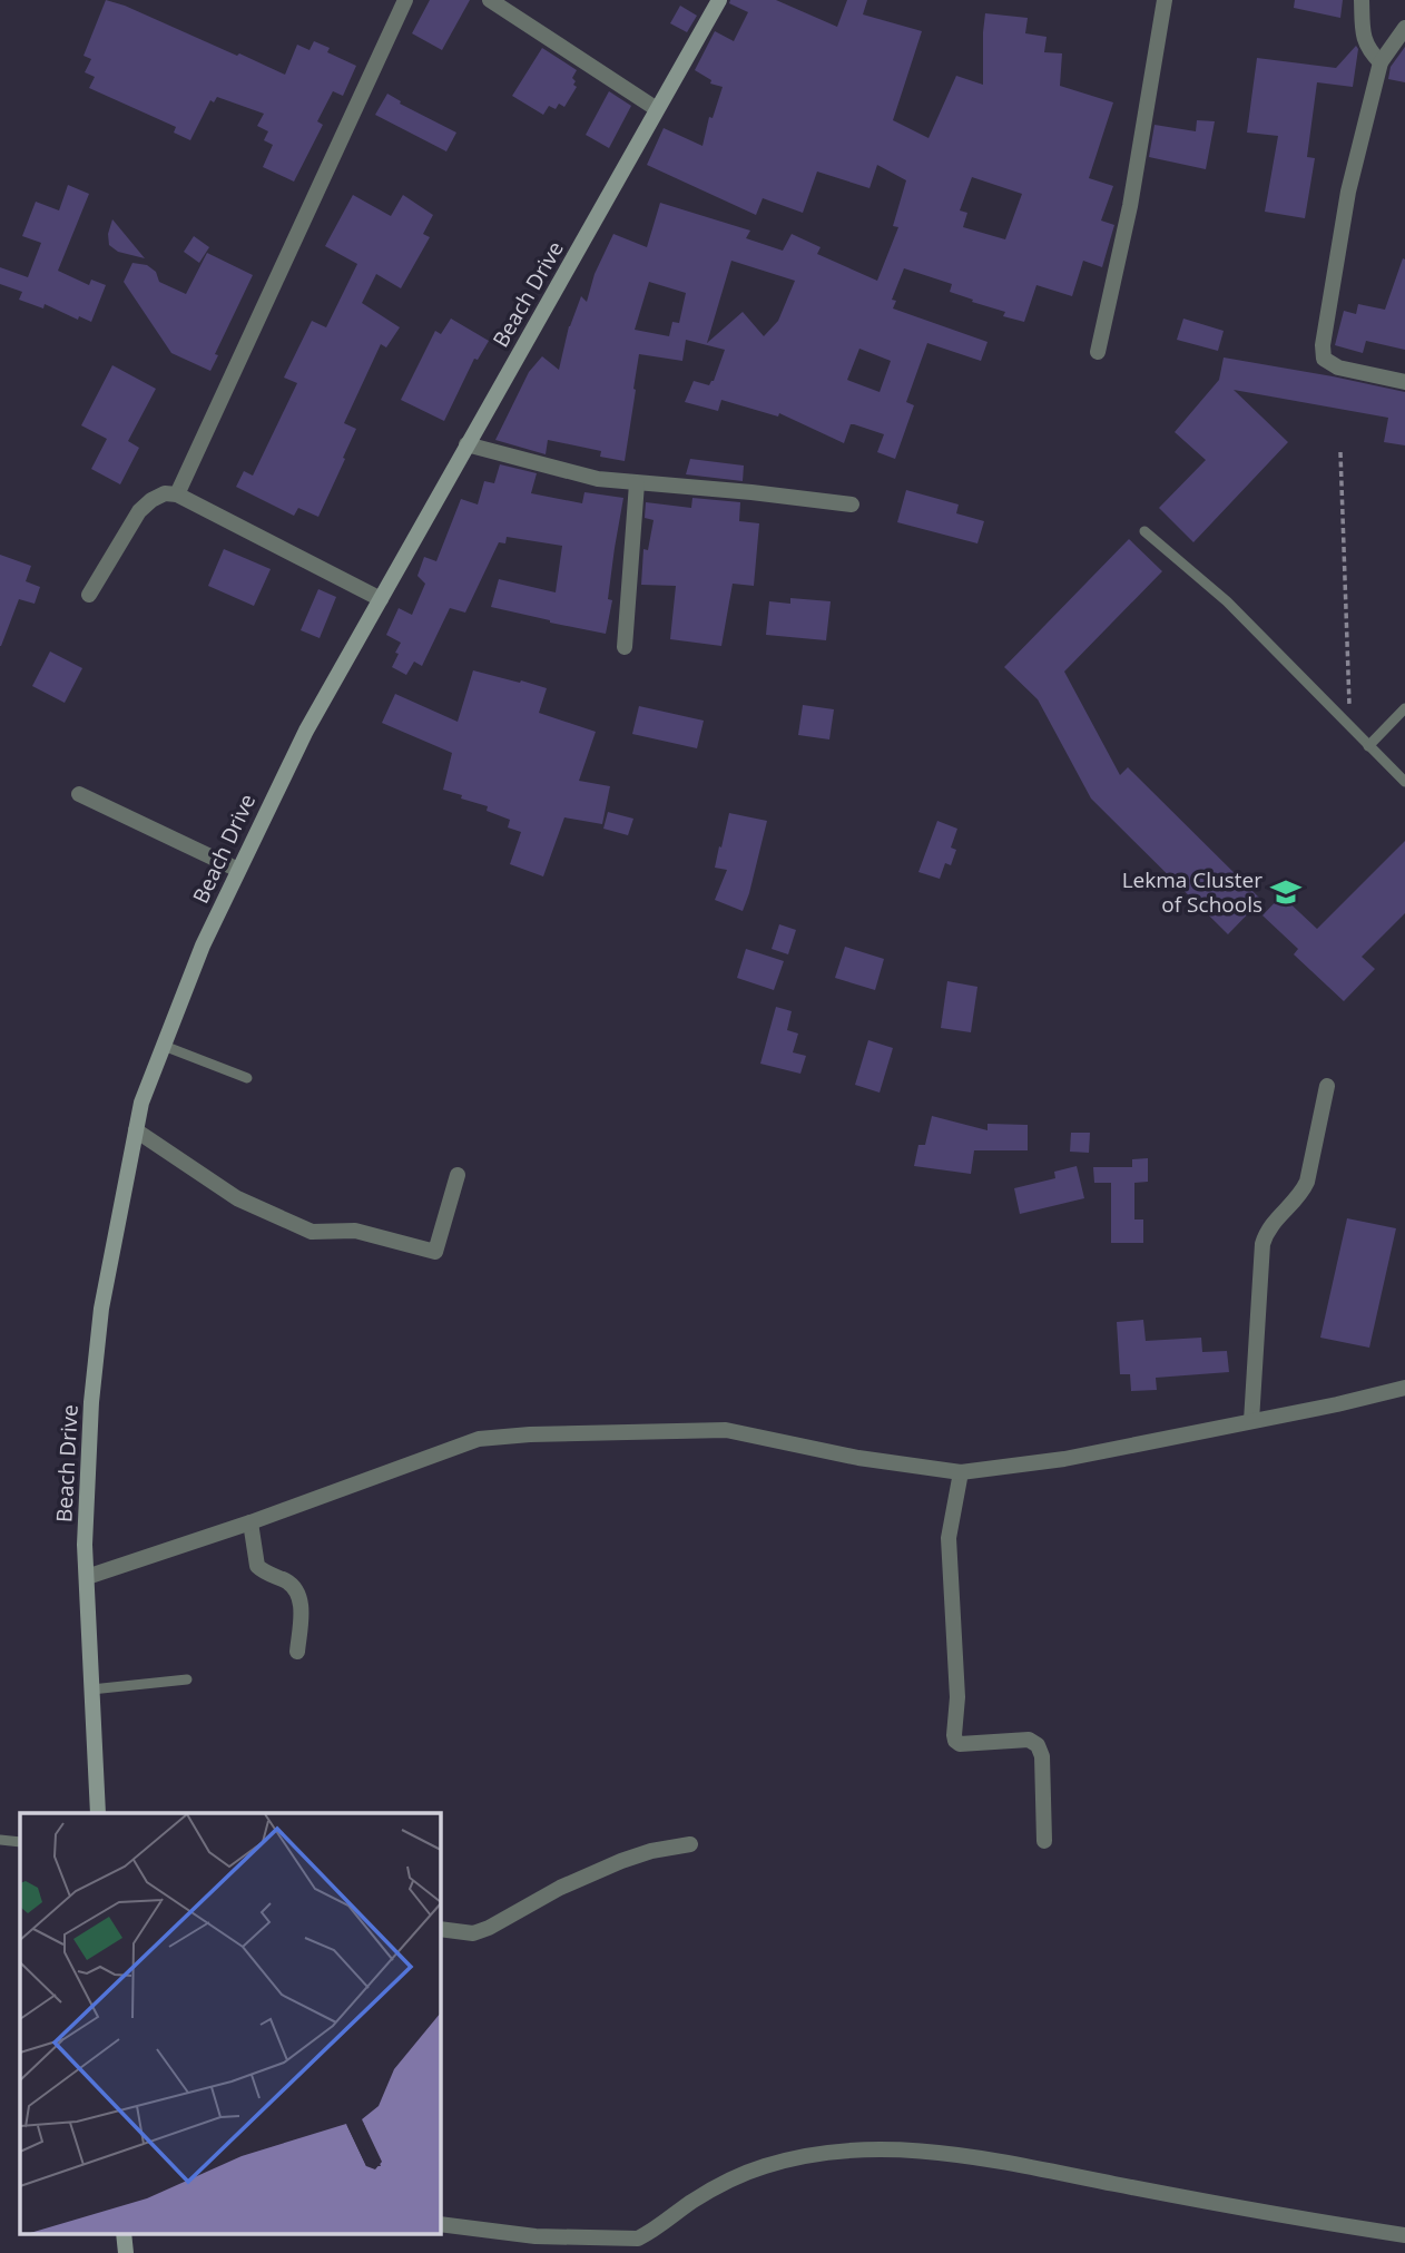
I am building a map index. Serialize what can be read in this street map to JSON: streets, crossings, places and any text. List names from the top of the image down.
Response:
{
  "streets": {
    "street": ["Beach Drive"]
  },
  "places": {
    "school or university": ["Lekma Cluster of Schools"]
  }
}
